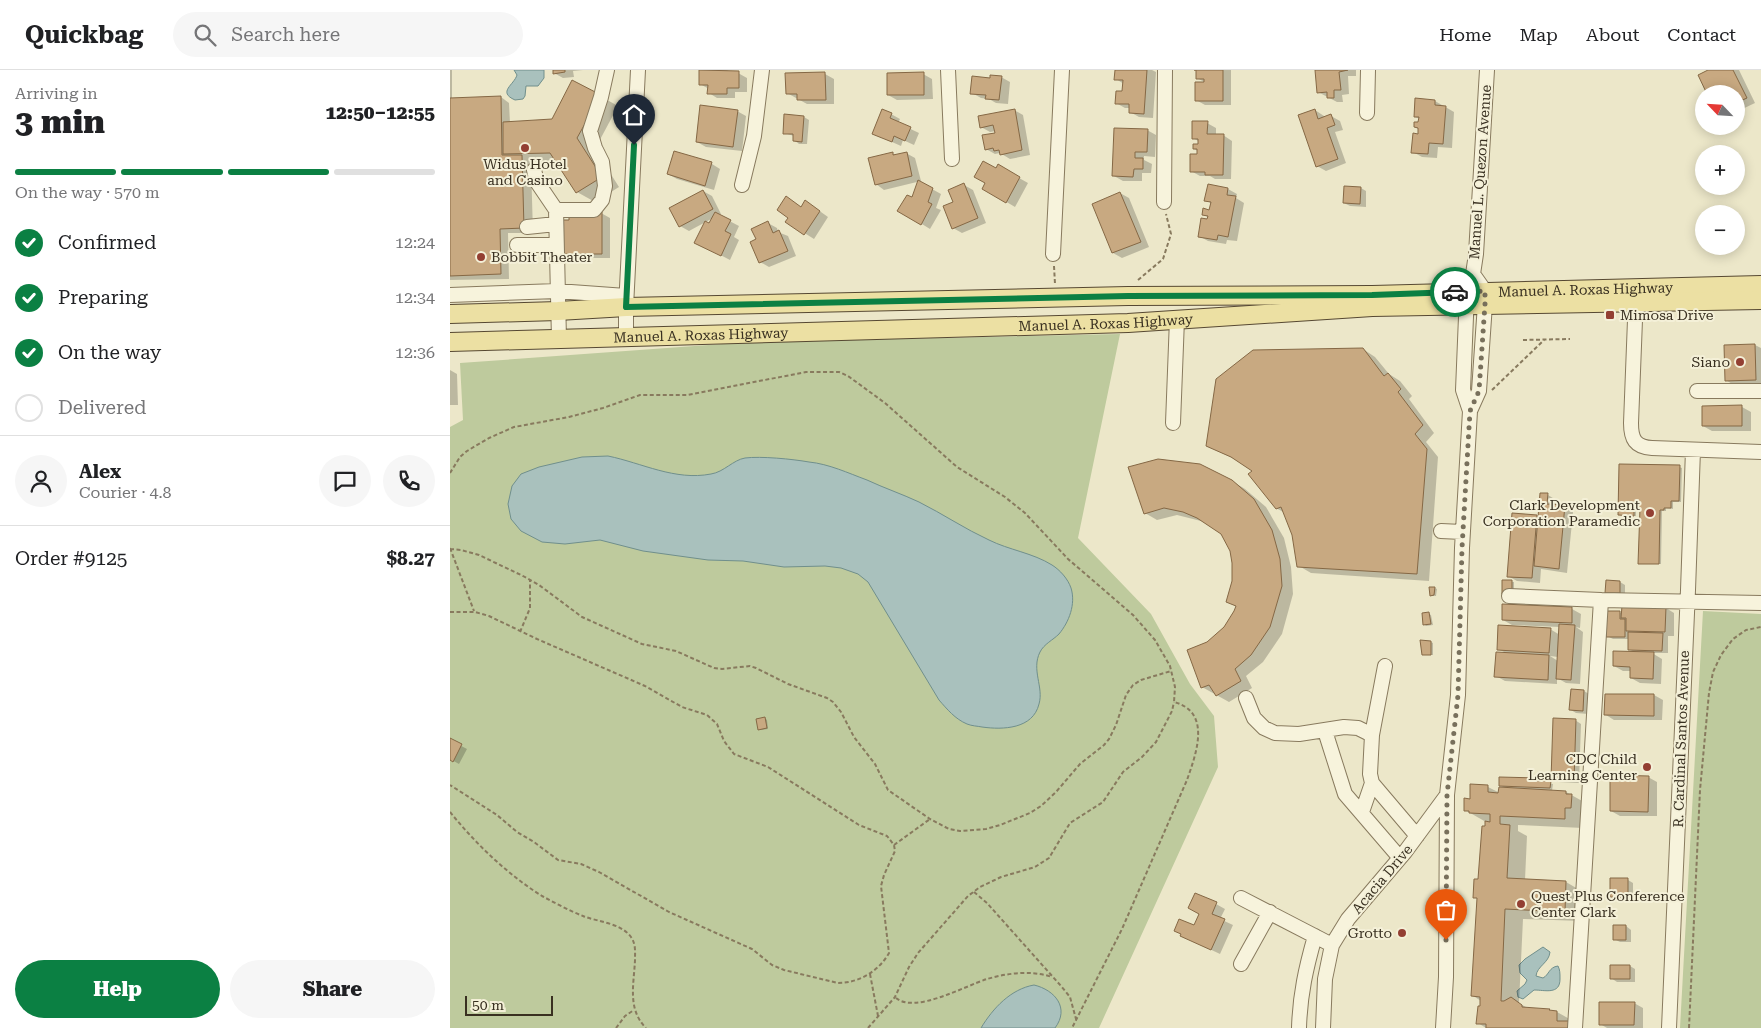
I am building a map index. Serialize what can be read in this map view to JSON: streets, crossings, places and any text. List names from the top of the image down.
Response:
{
  "streets": {
    "main road": ["Manuel A. Roxas Highway"],
    "street": ["Manuel L. Quezon Avenue", "R. Cardinal Santos Avenue", "Acacia Drive"]
  },
  "crossings": [
    ["Manuel L. Quezon Avenue", "Manuel A. Roxas Highway"]
  ],
  "places": {
    "other": [
      "Widus Hotel and Casino",
      "Bobbit Theater",
      "Siano",
      "Clark Development Corporation Paramedic",
      "CDC Child Learning Center",
      "Quest Plus Conference Center Clark",
      "Grotto"
    ],
    "transit": ["Mimosa Drive"]
  },
  "scale_bar": "50 m",
  "north": "top left",
  "page": {
    "header": "Quickbag",
    "search": "Search here",
    "nav": [
      "Home",
      "Map",
      "About",
      "Contact"
    ],
    "heading": ["3 min", "Arriving in", "12:50–12:55"],
    "panel": [
      "Alex",
      "Courier · 4.8",
      "Order #9125",
      "$8.27"
    ],
    "map_buttons": ["+", "−"],
    "bar": "On the way · 570 m",
    "list": [
      ["Confirmed", "12:24"],
      ["Preparing", "12:34"],
      ["On the way", "12:36"],
      "Delivered"
    ],
    "buttons": ["Help", "Share"],
    "scale": "50 m"
  }
}
